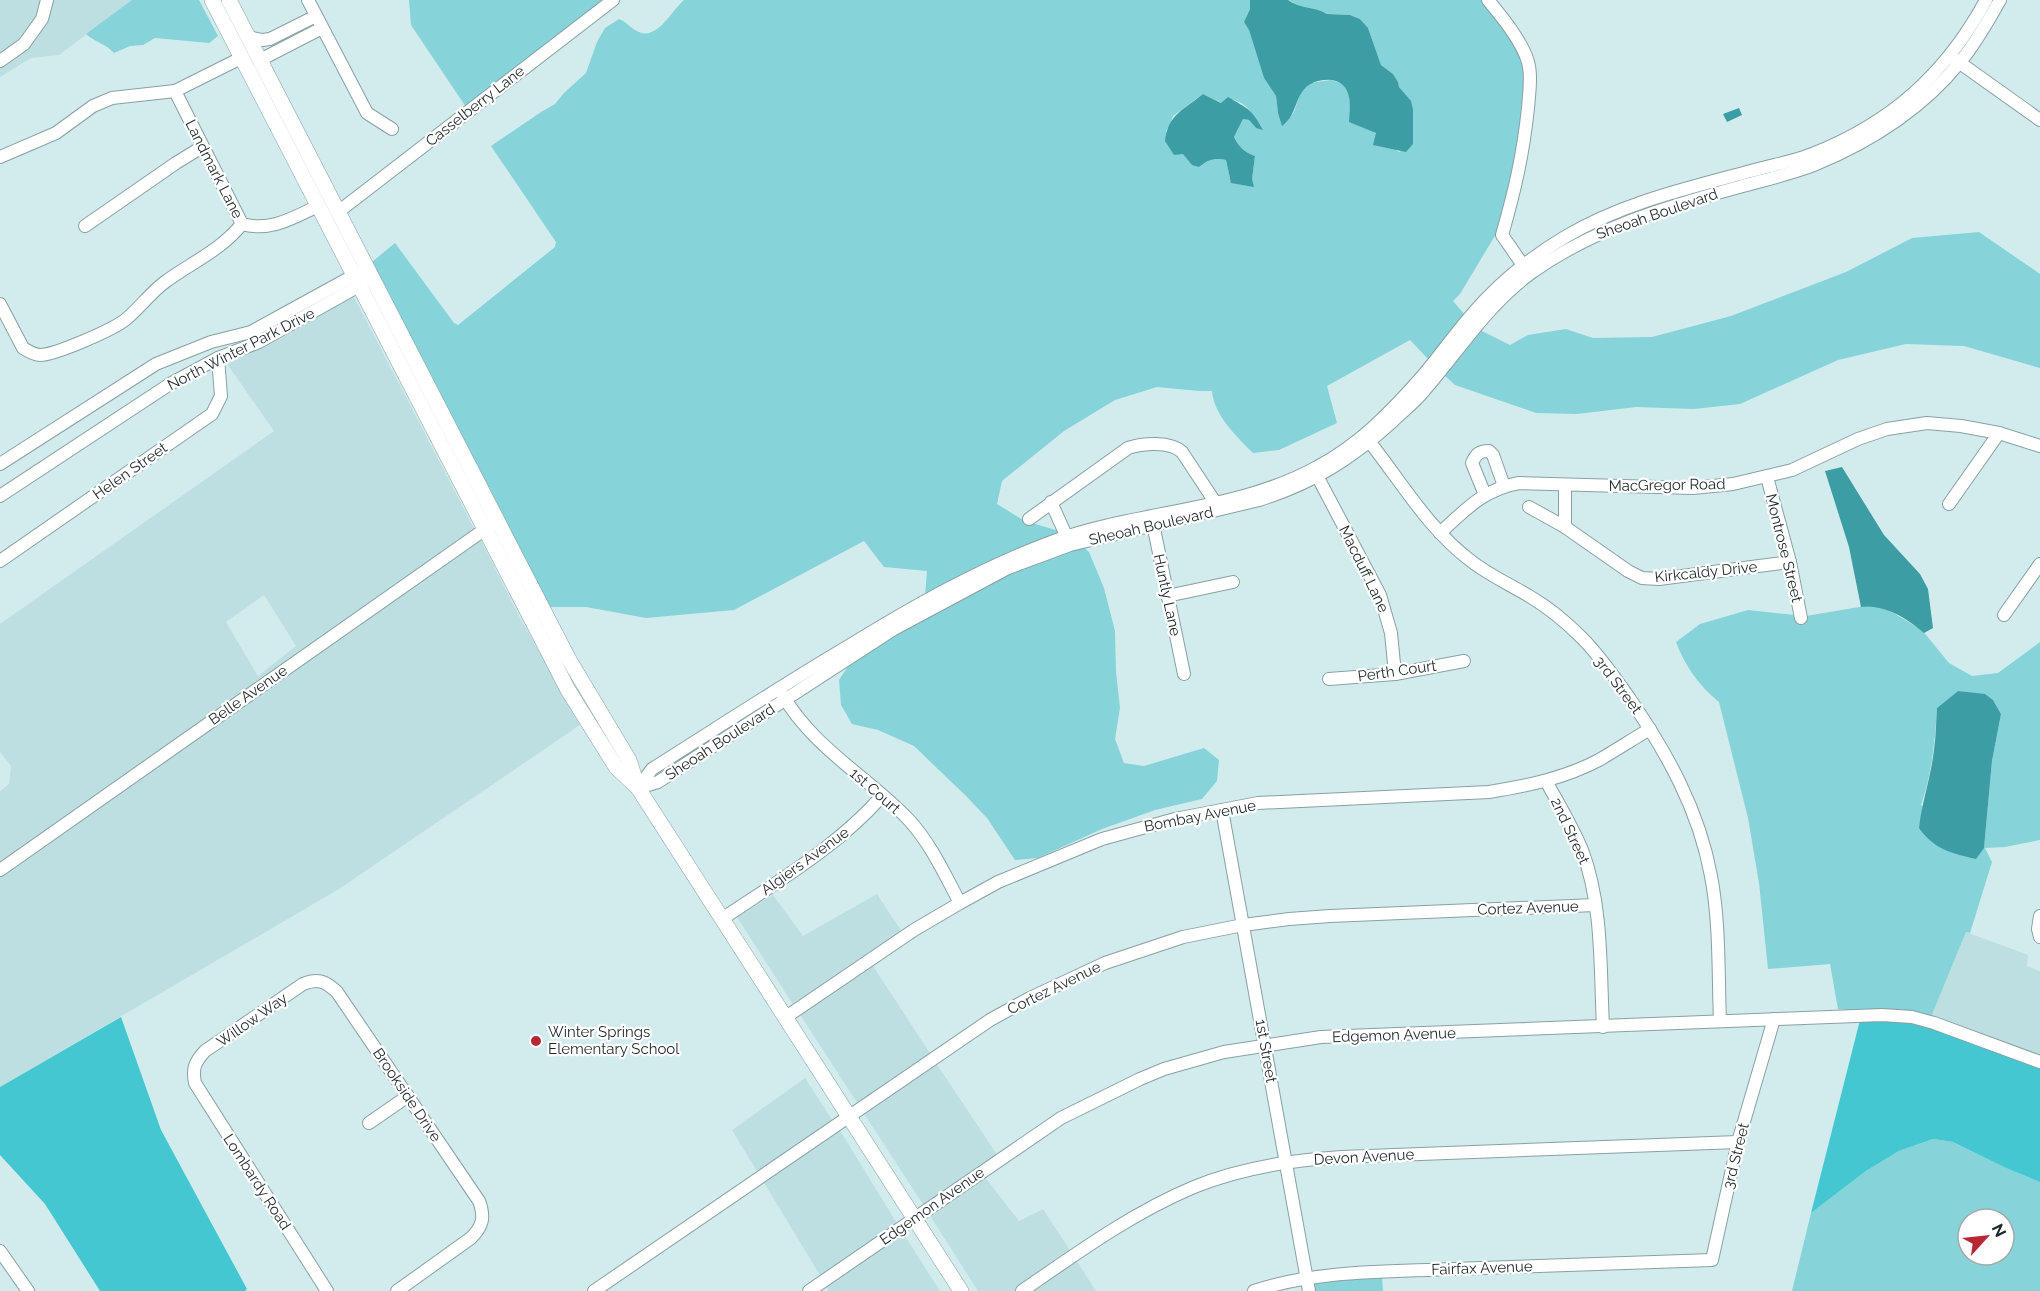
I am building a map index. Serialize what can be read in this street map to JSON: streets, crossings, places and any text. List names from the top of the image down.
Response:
{
  "streets": {
    "street": [
      "Casselberry Lane",
      "Landmark Lane",
      "Sheoah Boulevard",
      "North Winter Park Drive",
      "Helen Street",
      "MacGregor Road",
      "Montrose Street",
      "Macduff Lane",
      "Kirkcaldy Drive",
      "Huntly Lane",
      "Perth Court",
      "3rd Street",
      "Belle Avenue",
      "1st Court",
      "Bombay Avenue",
      "2nd Street",
      "Algiers Avenue",
      "Cortez Avenue",
      "Willow Way",
      "Edgemon Avenue",
      "1st Street",
      "Brookside Drive",
      "Devon Avenue",
      "Lombardy Road",
      "Fairfax Avenue"
    ]
  },
  "crossings": [
    ["Sheoah Boulevard", "Macduff Lane"],
    ["Sheoah Boulevard", "Huntly Lane"],
    ["Sheoah Boulevard", "3rd Street"],
    ["Sheoah Boulevard", "1st Court"],
    ["North Winter Park Drive", "Helen Street"],
    ["MacGregor Road", "Montrose Street"],
    ["MacGregor Road", "3rd Street"],
    ["Montrose Street", "Kirkcaldy Drive"],
    ["Macduff Lane", "Perth Court"],
    ["3rd Street", "Bombay Avenue"],
    ["3rd Street", "Edgemon Avenue"],
    ["3rd Street", "Devon Avenue"],
    ["3rd Street", "Fairfax Avenue"],
    ["1st Court", "Bombay Avenue"],
    ["1st Court", "Algiers Avenue"],
    ["Bombay Avenue", "2nd Street"],
    ["Bombay Avenue", "1st Street"],
    ["2nd Street", "Cortez Avenue"],
    ["2nd Street", "Edgemon Avenue"],
    ["Cortez Avenue", "1st Street"],
    ["Willow Way", "Brookside Drive"],
    ["Willow Way", "Lombardy Road"],
    ["Edgemon Avenue", "1st Street"],
    ["1st Street", "Devon Avenue"],
    ["1st Street", "Fairfax Avenue"]
  ],
  "places": ["Winter Springs Elementary School"],
  "north": "top right"
}
